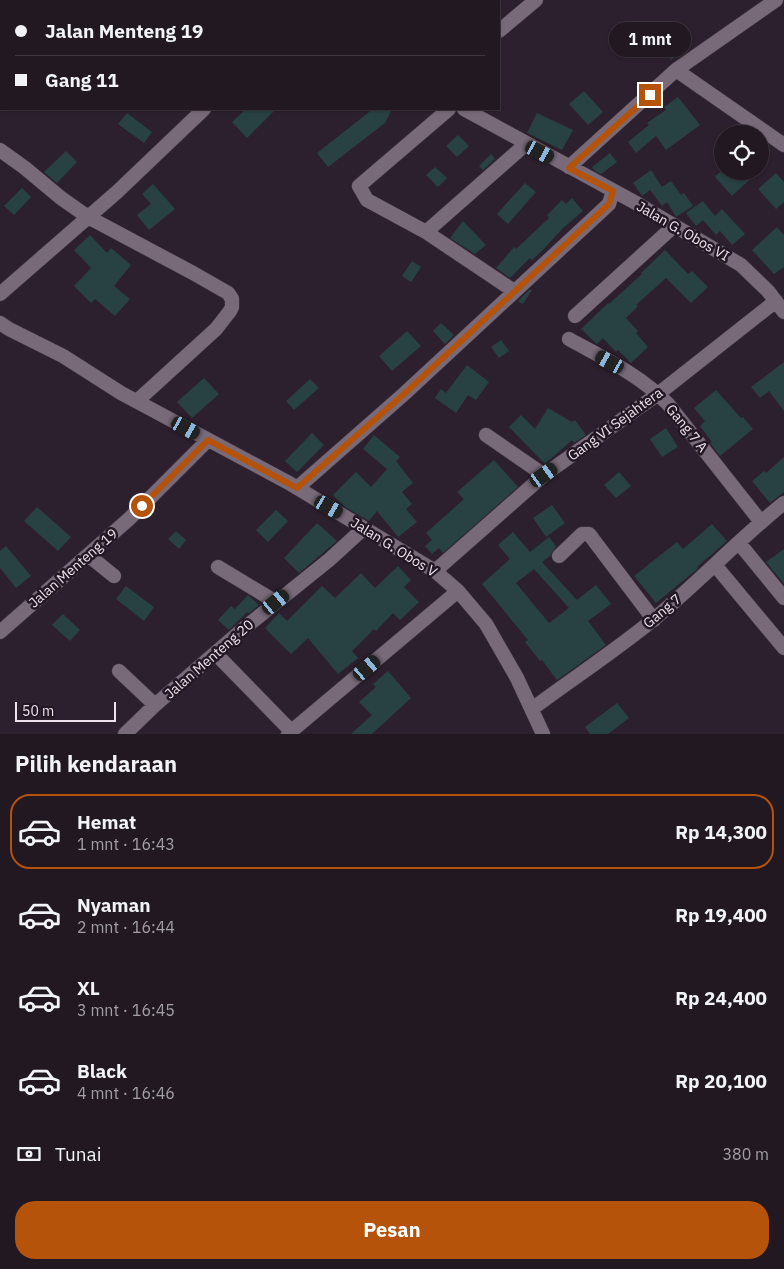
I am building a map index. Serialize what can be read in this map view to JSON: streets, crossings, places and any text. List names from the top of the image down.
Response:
{
  "streets": {
    "street": [
      "Jalan G. Obos VI",
      "Gang VI Sejahtera",
      "Gang 7 A",
      "Jalan G. Obos V",
      "Jalan Menteng 19",
      "Gang 7",
      "Jalan Menteng 20"
    ]
  },
  "crossings": [
    ["Jalan G. Obos VI", "Gang VI Sejahtera"],
    ["Gang VI Sejahtera", "Gang 7 A"],
    ["Gang VI Sejahtera", "Jalan G. Obos V"],
    ["Gang 7 A", "Gang 7"],
    ["Jalan G. Obos V", "Jalan Menteng 19"],
    ["Jalan G. Obos V", "Gang 7"],
    ["Jalan G. Obos V", "Jalan Menteng 20"]
  ],
  "scale_bar": "50 m",
  "page": {
    "banner": ["Jalan Menteng 19", "Gang 11"],
    "bubble": "1 mnt",
    "scale": "50 m",
    "heading": "Pilih kendaraan",
    "list": [
      {
        "name": "Hemat",
        "note": "1 mnt · 16:43",
        "value": "Rp 14,300"
      },
      {
        "name": "Nyaman",
        "note": "2 mnt · 16:44",
        "value": "Rp 19,400"
      },
      {
        "name": "XL",
        "note": "3 mnt · 16:45",
        "value": "Rp 24,400"
      },
      {
        "name": "Black",
        "note": "4 mnt · 16:46",
        "value": "Rp 20,100"
      }
    ],
    "pay": ["Tunai", "380 m"],
    "buttons": "Pesan"
  }
}
